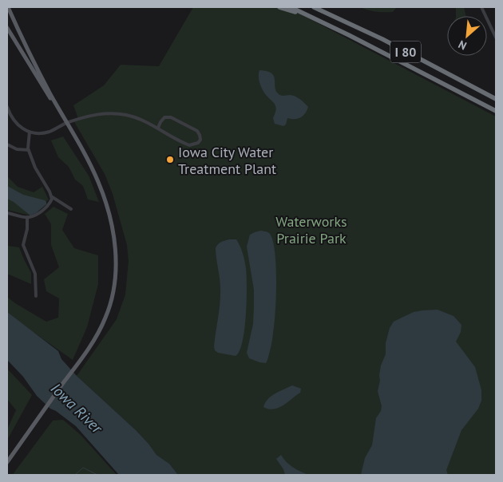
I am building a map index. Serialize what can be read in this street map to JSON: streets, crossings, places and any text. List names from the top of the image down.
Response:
{
  "streets": {
    "highway": ["I 80"]
  },
  "water": ["Iowa River"],
  "parks": ["Waterworks Prairie Park"],
  "places": ["Iowa City Water Treatment Plant"],
  "north": "bottom left"
}
